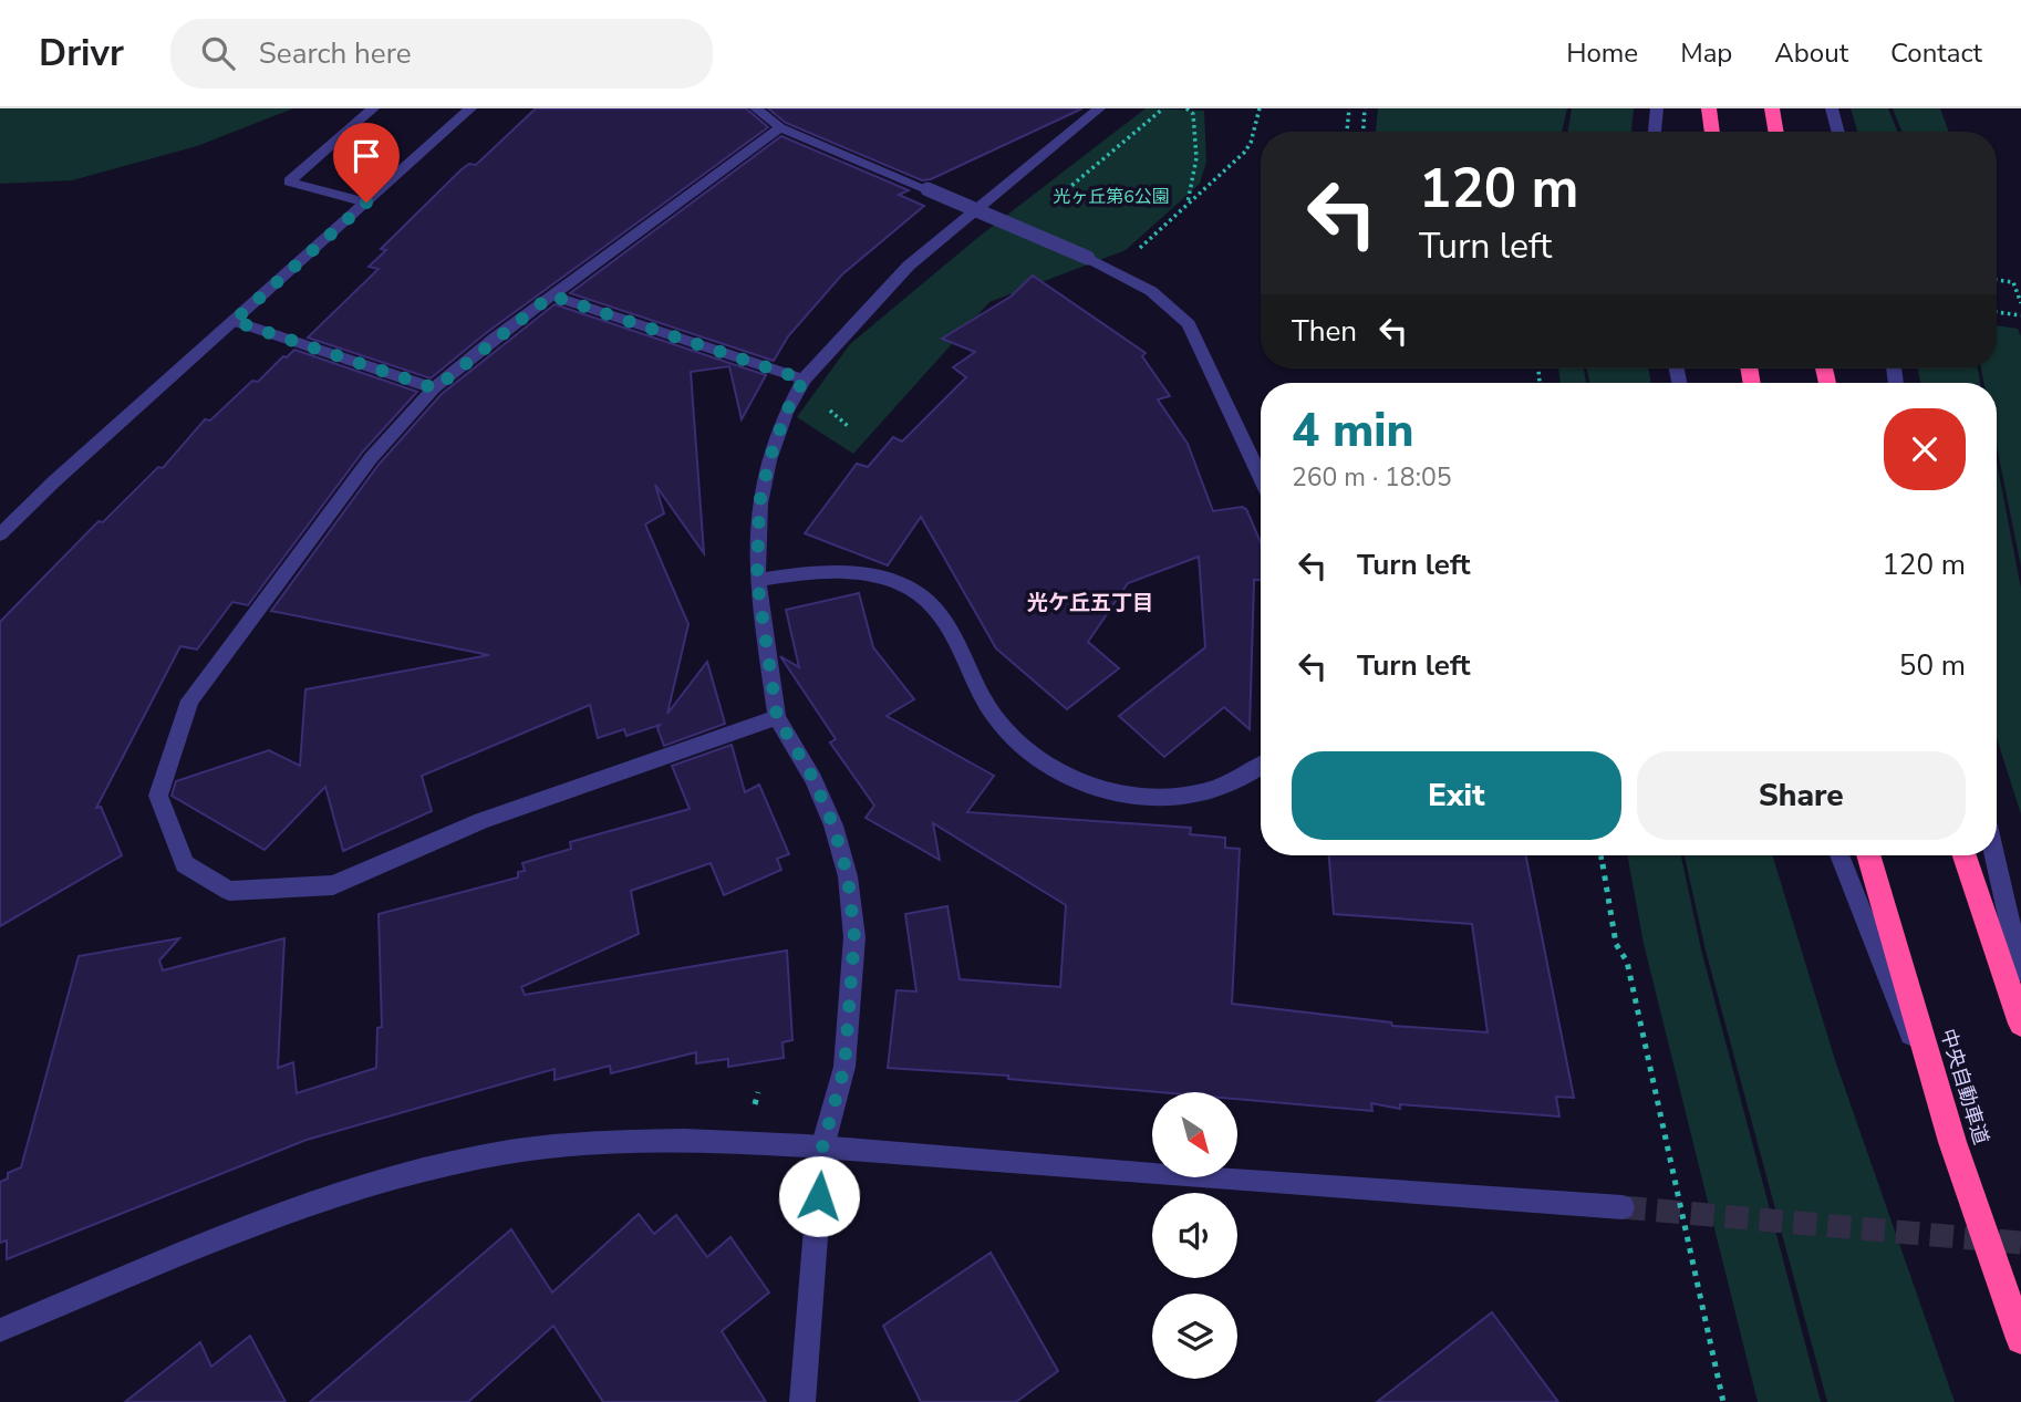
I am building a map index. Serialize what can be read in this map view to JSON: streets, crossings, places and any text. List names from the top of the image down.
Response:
{
  "streets": {
    "highway": ["中央自動車道"]
  },
  "districts": ["光ケ丘五丁目"],
  "parks": ["光ヶ丘第6公園"],
  "north": "bottom right",
  "page": {
    "header": "Drivr",
    "search": "Search here",
    "nav": [
      "Home",
      "Map",
      "About",
      "Contact"
    ],
    "turn": ["120 m", "Turn left"],
    "then": "Then",
    "heading": ["4 min", "260 m · 18:05"],
    "list": [
      {
        "name": "Turn left",
        "value": "120 m"
      },
      {
        "name": "Turn left",
        "value": "50 m"
      }
    ],
    "buttons": ["Exit", "Share"]
  }
}
